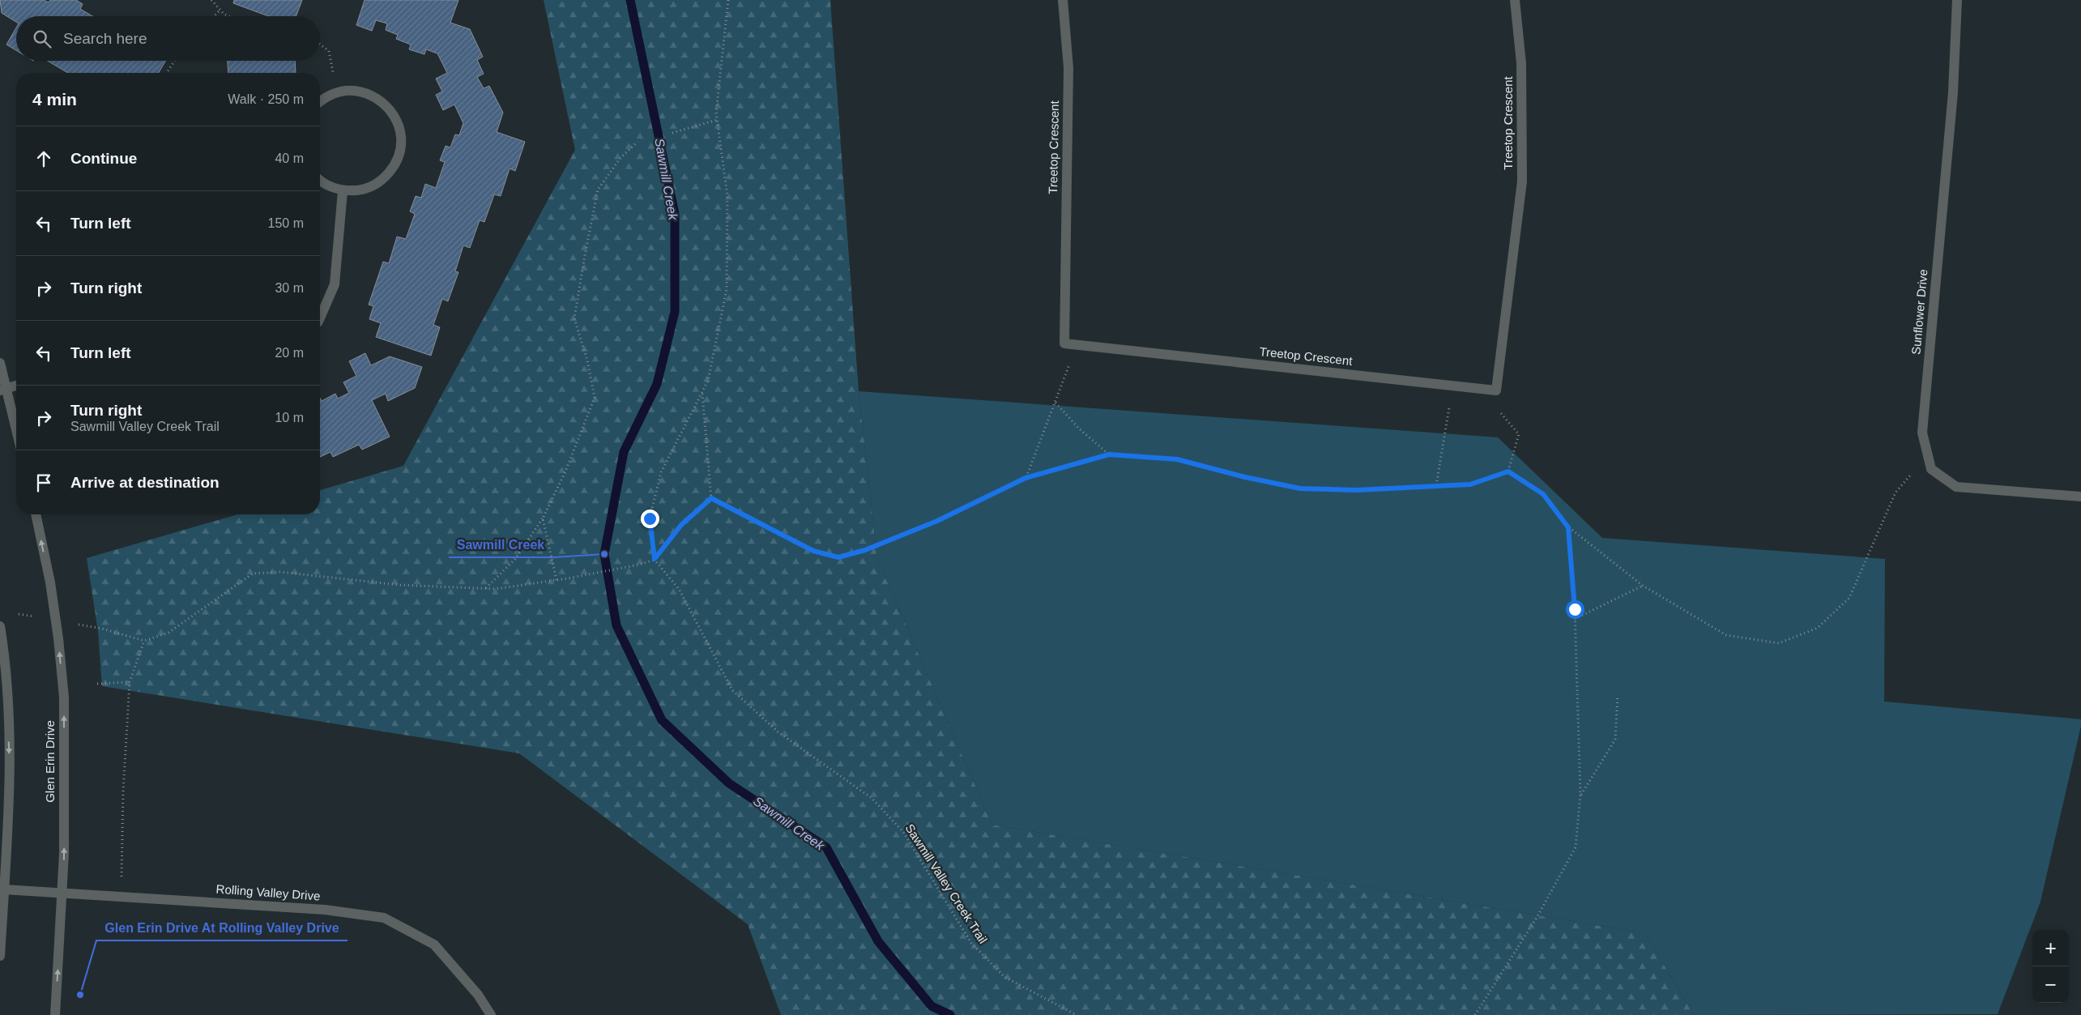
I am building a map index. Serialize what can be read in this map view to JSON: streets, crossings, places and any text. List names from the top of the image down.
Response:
{
  "streets": {
    "street": [
      "Treetop Crescent",
      "Sunflower Drive",
      "Glen Erin Drive",
      "Rolling Valley Drive"
    ],
    "path": ["Sawmill Valley Creek Trail"]
  },
  "crossings": [
    ["Glen Erin Drive", "Rolling Valley Drive"]
  ],
  "water": ["Sawmill Creek"],
  "places": ["Sawmill Creek", "Glen Erin Drive At Rolling Valley Drive"],
  "page": {
    "search": "Search here",
    "heading": ["4 min", "Walk · 250 m"],
    "list": [
      ["Continue", "40 m"],
      ["Turn left", "150 m"],
      ["Turn right", "30 m"],
      ["Turn left", "20 m"],
      ["Turn right", "Sawmill Valley Creek Trail", "10 m"],
      "Arrive at destination"
    ],
    "map_buttons": ["+", "−"]
  }
}
